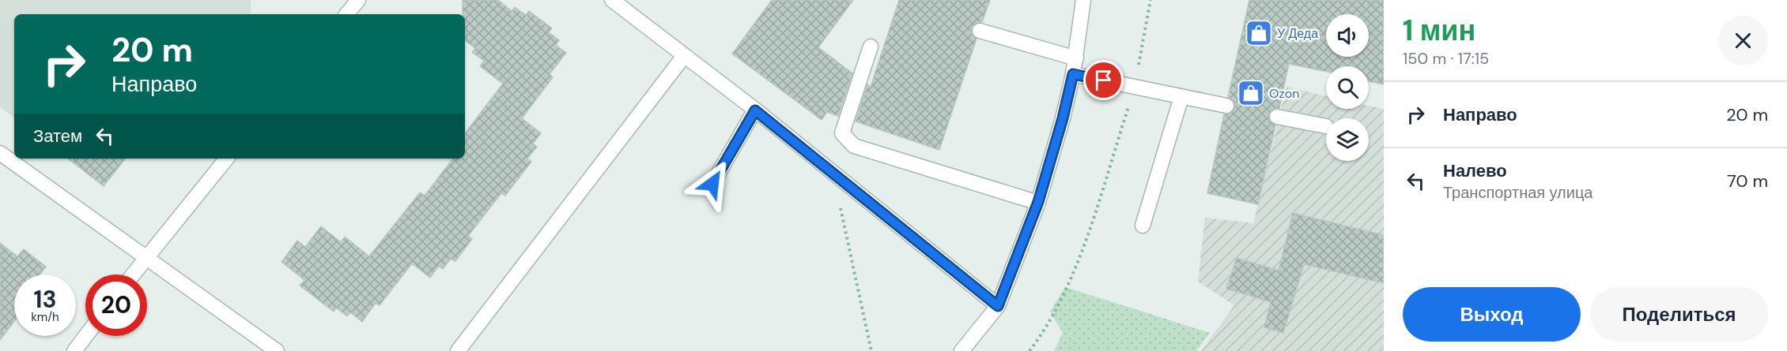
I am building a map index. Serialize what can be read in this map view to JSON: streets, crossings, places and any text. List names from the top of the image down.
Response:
{
  "places": {
    "shop": ["У Деда", "Ozon"]
  },
  "page": {
    "heading": ["1 мин", "150 m · 17:15"],
    "turn": ["20 m", "Направо"],
    "list": [
      {
        "name": "Направо",
        "value": "20 m"
      },
      {
        "name": "Налево",
        "note": "Транспортная улица",
        "value": "70 m"
      }
    ],
    "then": "Затем",
    "speed": "13 km/h",
    "limit": "20",
    "buttons": ["Выход", "Поделиться"]
  }
}
